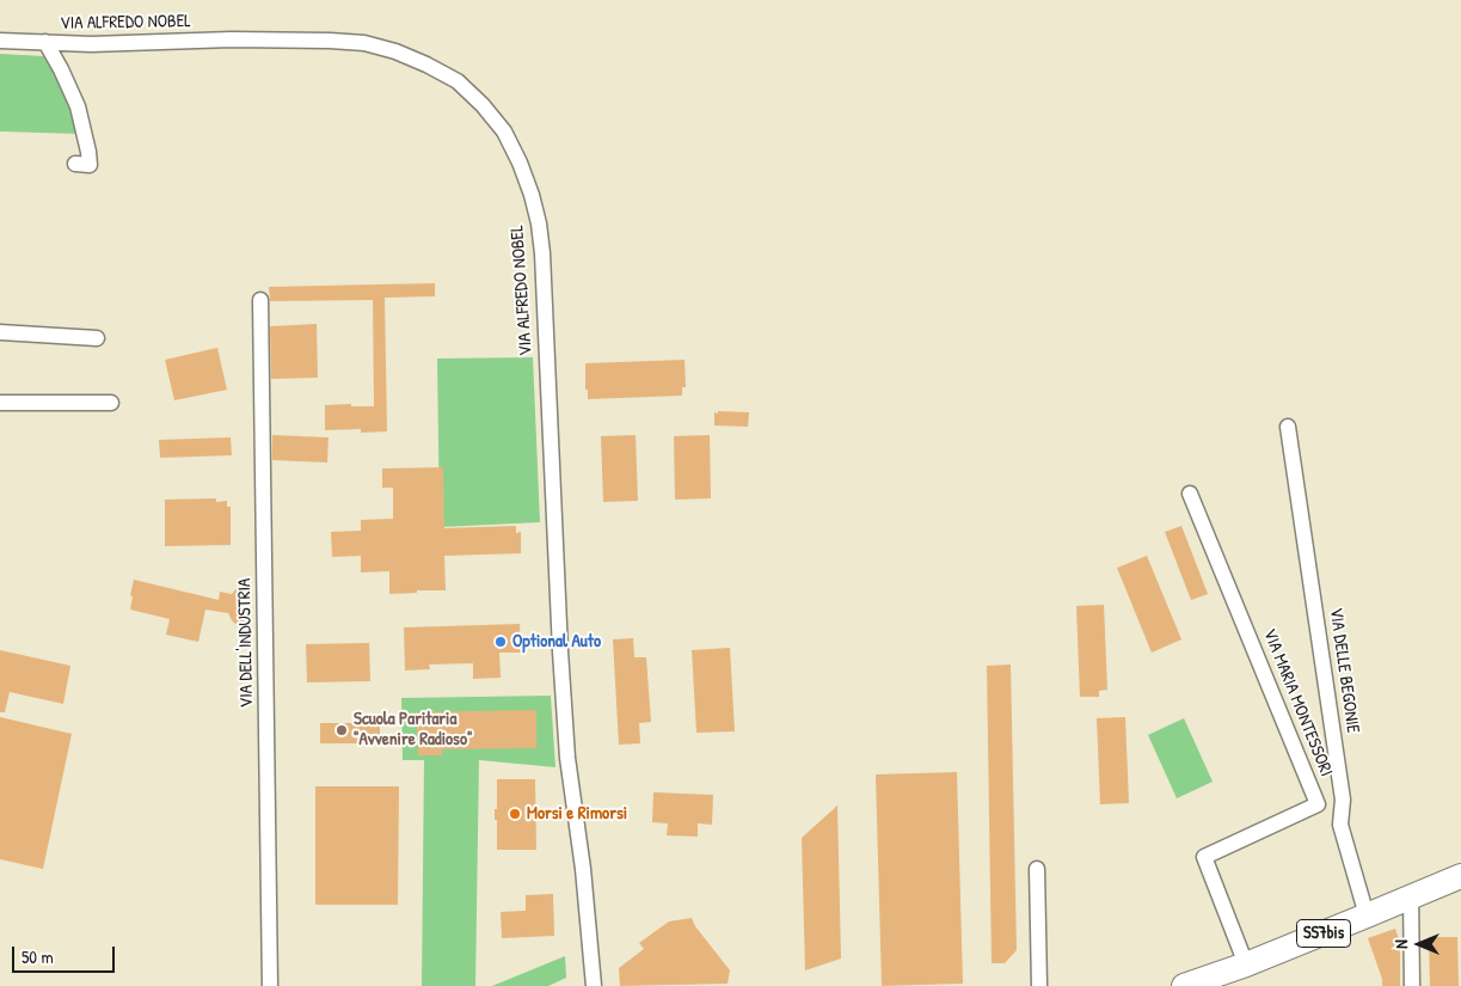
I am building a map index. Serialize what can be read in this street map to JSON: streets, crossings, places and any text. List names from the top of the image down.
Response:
{
  "streets": {
    "main road": ["SS7bis"],
    "street": [
      "VIA ALFREDO NOBEL",
      "VIA DELL'INDUSTRIA",
      "VIA DELLE BEGONIE",
      "VIA MARIA MONTESSORI"
    ]
  },
  "crossings": [
    ["VIA DELLE BEGONIE", "SS7bis"],
    ["VIA MARIA MONTESSORI", "SS7bis"]
  ],
  "places": ["Optional Auto", "Scuola Paritaria \"Avvenire Radioso\"", "Morsi e Rimorsi"],
  "scale_bar": "50 m",
  "north": "left"
}
